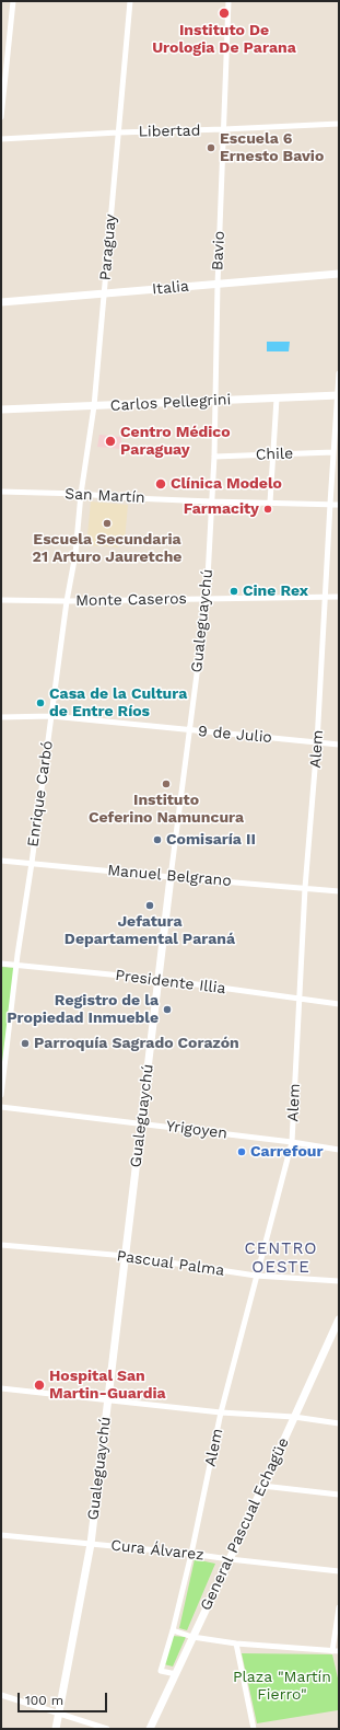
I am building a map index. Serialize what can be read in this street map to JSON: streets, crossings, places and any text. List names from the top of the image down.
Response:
{
  "streets": {
    "street": [
      "Libertad",
      "Paraguay",
      "Bavio",
      "Italia",
      "Carlos Pellegrini",
      "Chile",
      "San Martín",
      "Monte Caseros",
      "Gualeguaychú",
      "9 de Julio",
      "Alem",
      "Enrique Carbó",
      "Manuel Belgrano",
      "Presidente Illia",
      "Yrigoyen",
      "Pascual Palma",
      "General Pascual Echagüe",
      "Cura Álvarez"
    ]
  },
  "crossings": [
    ["Libertad", "Paraguay"],
    ["Libertad", "Bavio"],
    ["Paraguay", "Italia"],
    ["Paraguay", "Carlos Pellegrini"],
    ["Paraguay", "San Martín"],
    ["Paraguay", "Enrique Carbó"],
    ["Bavio", "Italia"],
    ["Bavio", "Carlos Pellegrini"],
    ["Bavio", "Chile"],
    ["Bavio", "San Martín"],
    ["Bavio", "Gualeguaychú"],
    ["Carlos Pellegrini", "Alem"],
    ["Chile", "Alem"],
    ["San Martín", "Gualeguaychú"],
    ["San Martín", "Alem"],
    ["San Martín", "Enrique Carbó"],
    ["Monte Caseros", "Gualeguaychú"],
    ["Monte Caseros", "Alem"],
    ["Monte Caseros", "Enrique Carbó"],
    ["Gualeguaychú", "9 de Julio"],
    ["Gualeguaychú", "Manuel Belgrano"],
    ["Gualeguaychú", "Presidente Illia"],
    ["Gualeguaychú", "Yrigoyen"],
    ["Gualeguaychú", "Pascual Palma"],
    ["Gualeguaychú", "Cura Álvarez"],
    ["9 de Julio", "Alem"],
    ["9 de Julio", "Enrique Carbó"],
    ["Alem", "Manuel Belgrano"],
    ["Alem", "Presidente Illia"],
    ["Alem", "Yrigoyen"],
    ["Alem", "Pascual Palma"],
    ["Alem", "General Pascual Echagüe"],
    ["Alem", "Cura Álvarez"],
    ["Enrique Carbó", "Manuel Belgrano"],
    ["Enrique Carbó", "Presidente Illia"],
    ["General Pascual Echagüe", "Cura Álvarez"]
  ],
  "districts": ["CENTRO OESTE"],
  "parks": ["Plaza \"Martín Fierro\""],
  "places": [
    "Instituto De Urologia De Parana",
    "Escuela 6 Ernesto Bavio",
    "Centro Médico Paraguay",
    "Clínica Modelo",
    "Farmacity",
    "Escuela Secundaria 21 Arturo Jauretche",
    "Cine Rex",
    "Casa de la Cultura de Entre Ríos",
    "Instituto Ceferino Namuncura",
    "Comisaría II",
    "Jefatura Departamental Paraná",
    "Registro de la Propiedad Inmueble",
    "Parroquía Sagrado Corazón",
    "Carrefour",
    "Hospital San Martin-Guardia"
  ],
  "scale_bar": "100 m"
}
